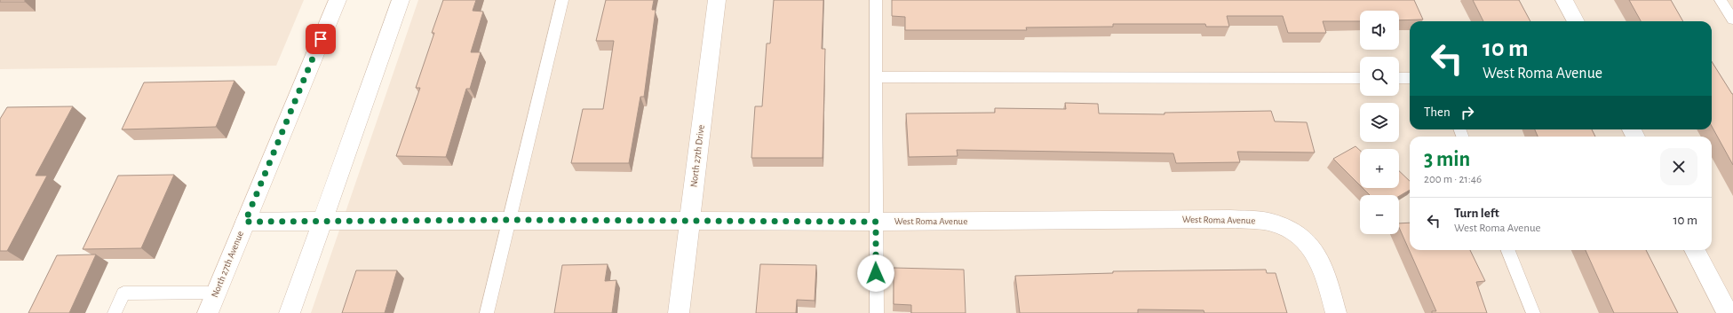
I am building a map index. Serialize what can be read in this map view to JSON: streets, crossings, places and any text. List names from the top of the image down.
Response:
{
  "streets": {
    "street": ["North 27th Drive", "West Roma Avenue", "North 27th Avenue"]
  },
  "crossings": [
    ["North 27th Drive", "West Roma Avenue"],
    ["West Roma Avenue", "North 27th Avenue"]
  ],
  "page": {
    "map_buttons": ["+", "−"],
    "turn": ["10 m", "West Roma Avenue"],
    "then": "Then",
    "heading": ["3 min", "200 m · 21:46"],
    "list": [
      {
        "name": "Turn left",
        "note": "West Roma Avenue",
        "value": "10 m"
      }
    ]
  }
}
